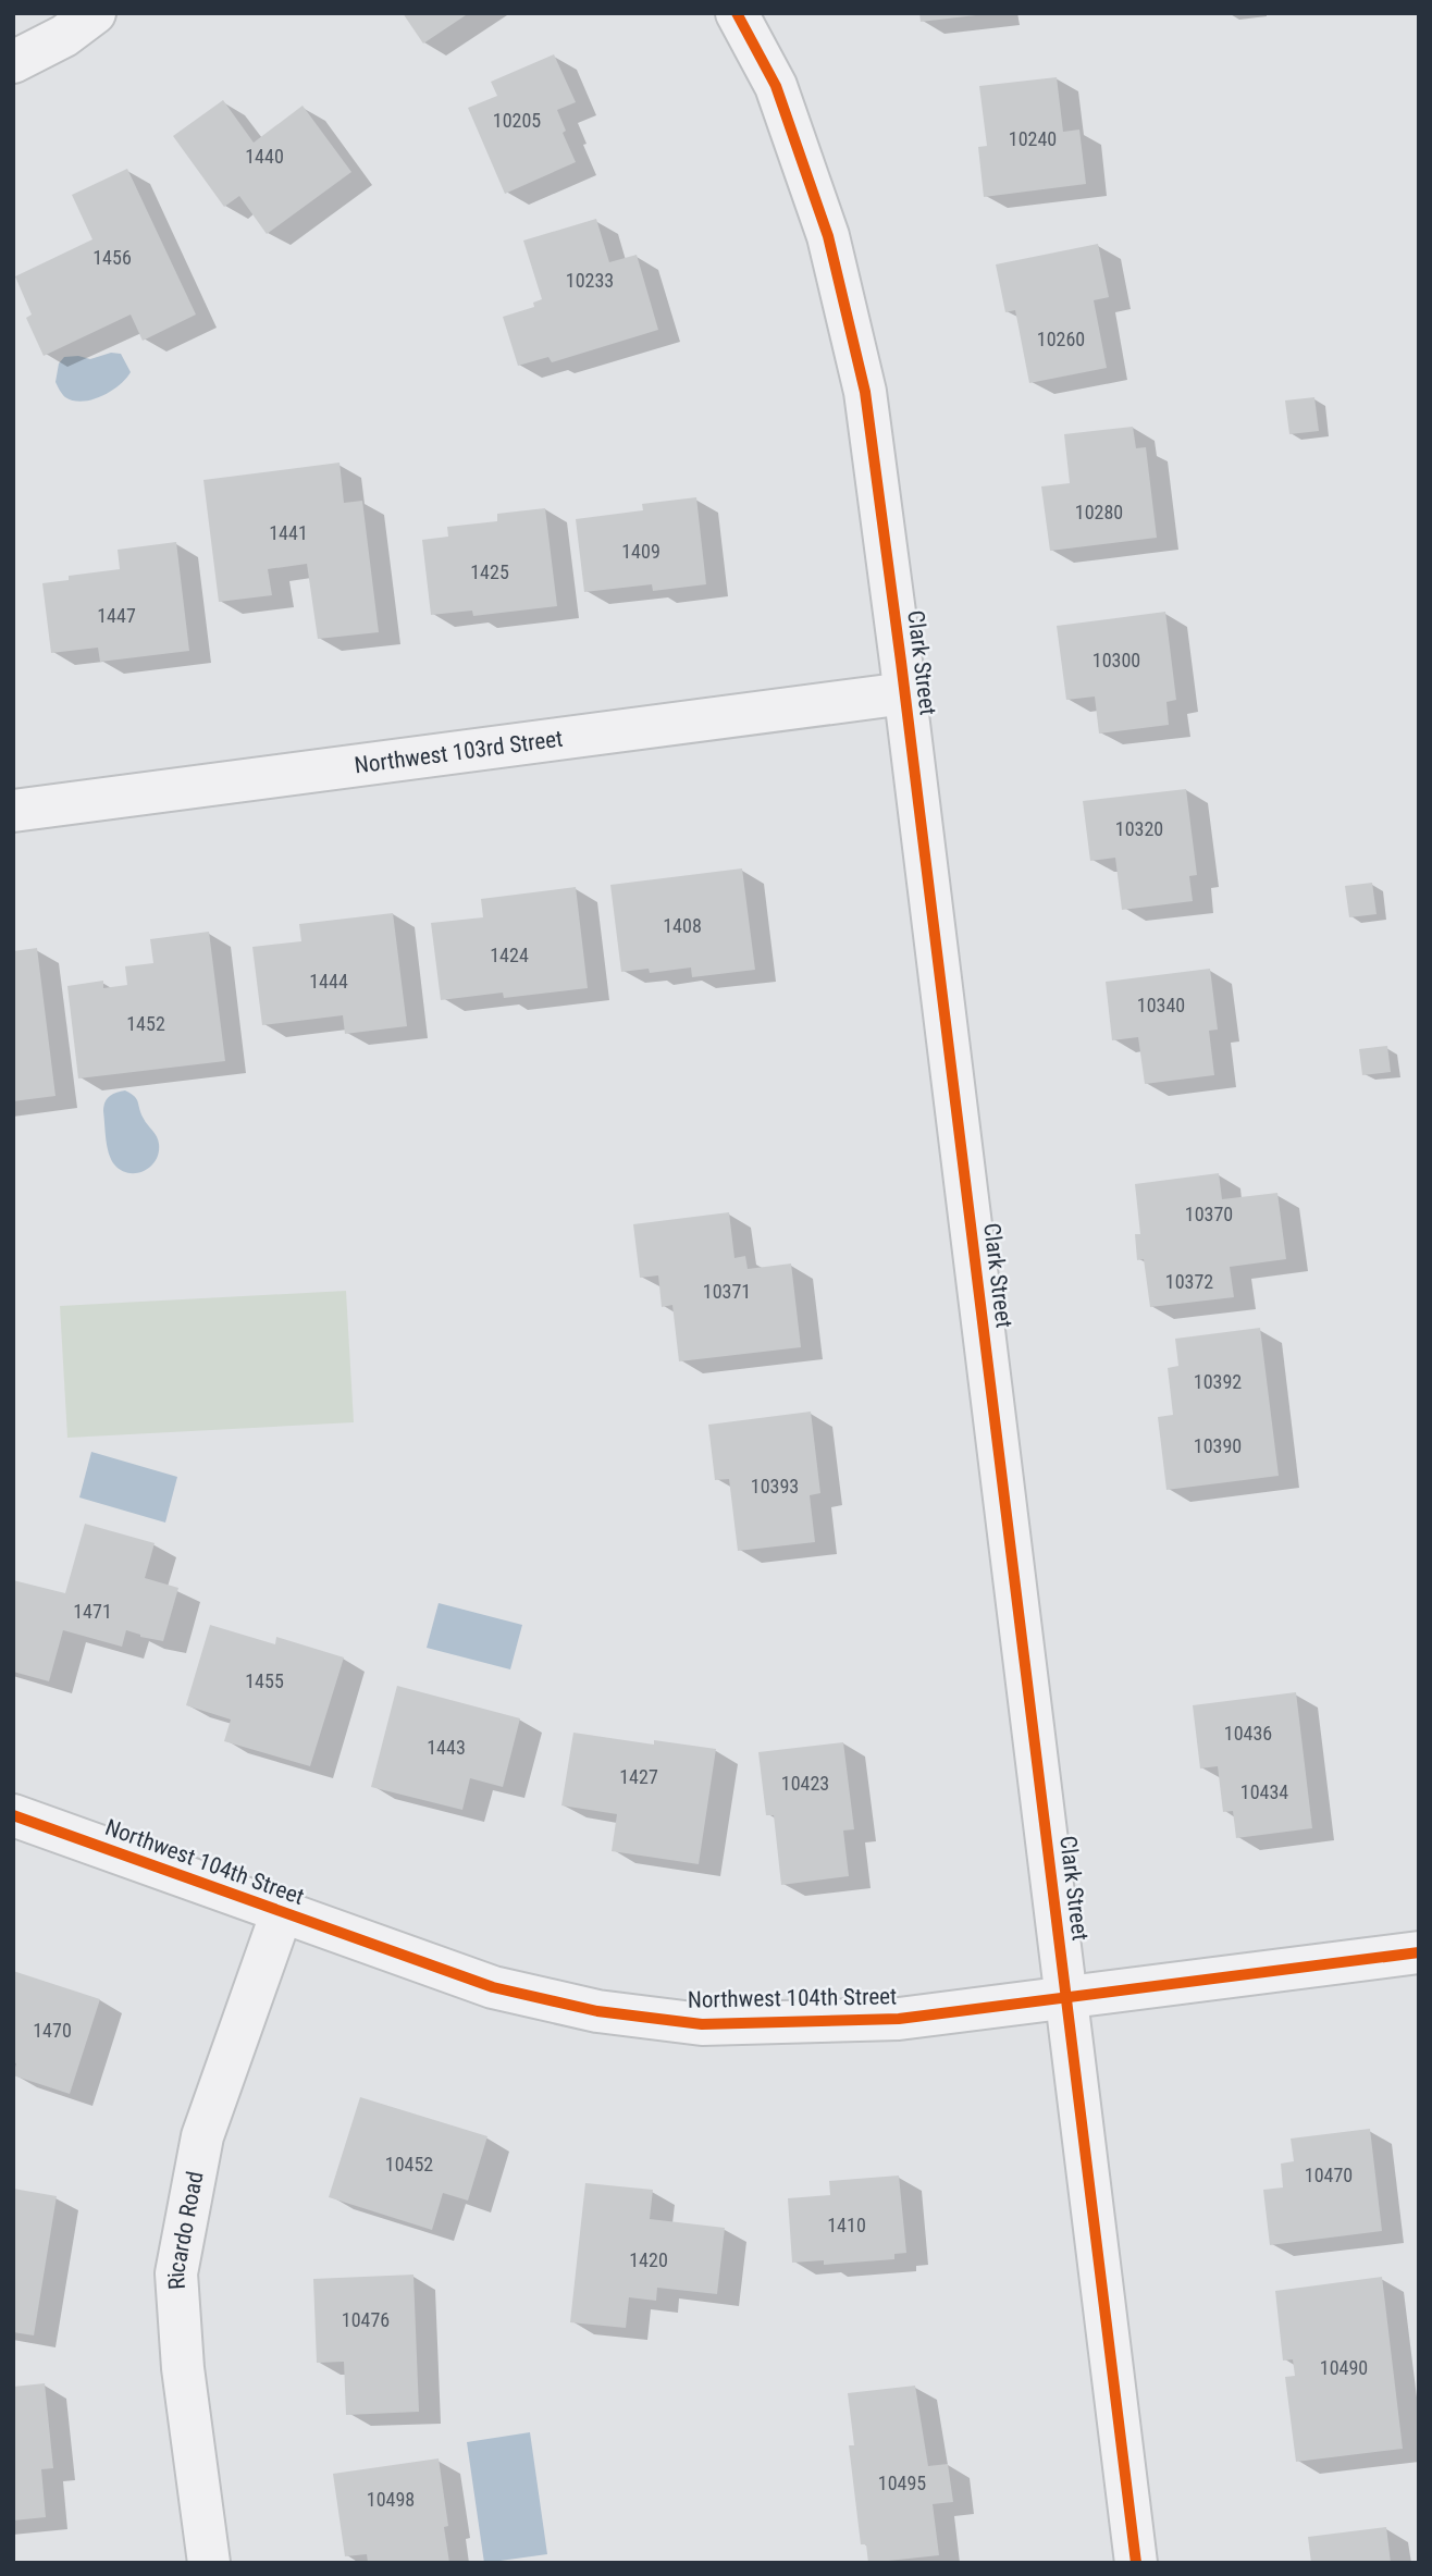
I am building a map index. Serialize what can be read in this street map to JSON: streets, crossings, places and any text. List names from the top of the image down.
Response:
{
  "streets": {
    "street": [
      "Clark Street",
      "Northwest 103rd Street",
      "Northwest 104th Street",
      "Ricardo Road"
    ]
  },
  "crossings": [
    ["Clark Street", "Northwest 103rd Street"],
    ["Clark Street", "Northwest 104th Street"],
    ["Northwest 104th Street", "Ricardo Road"]
  ],
  "house_numbers": [
    "10205",
    "10240",
    "1440",
    "1456",
    "10233",
    "10260",
    "10280",
    "1441",
    "1409",
    "1425",
    "1447",
    "10300",
    "10320",
    "1408",
    "1424",
    "1444",
    "10340",
    "1452",
    "10370",
    "10372",
    "10371",
    "10392",
    "10390",
    "10393",
    "1471",
    "1455",
    "10436",
    "1443",
    "1427",
    "10423",
    "10434",
    "1470",
    "10452",
    "10470",
    "1410",
    "1420",
    "10476",
    "10490",
    "10495",
    "10498"
  ]
}
